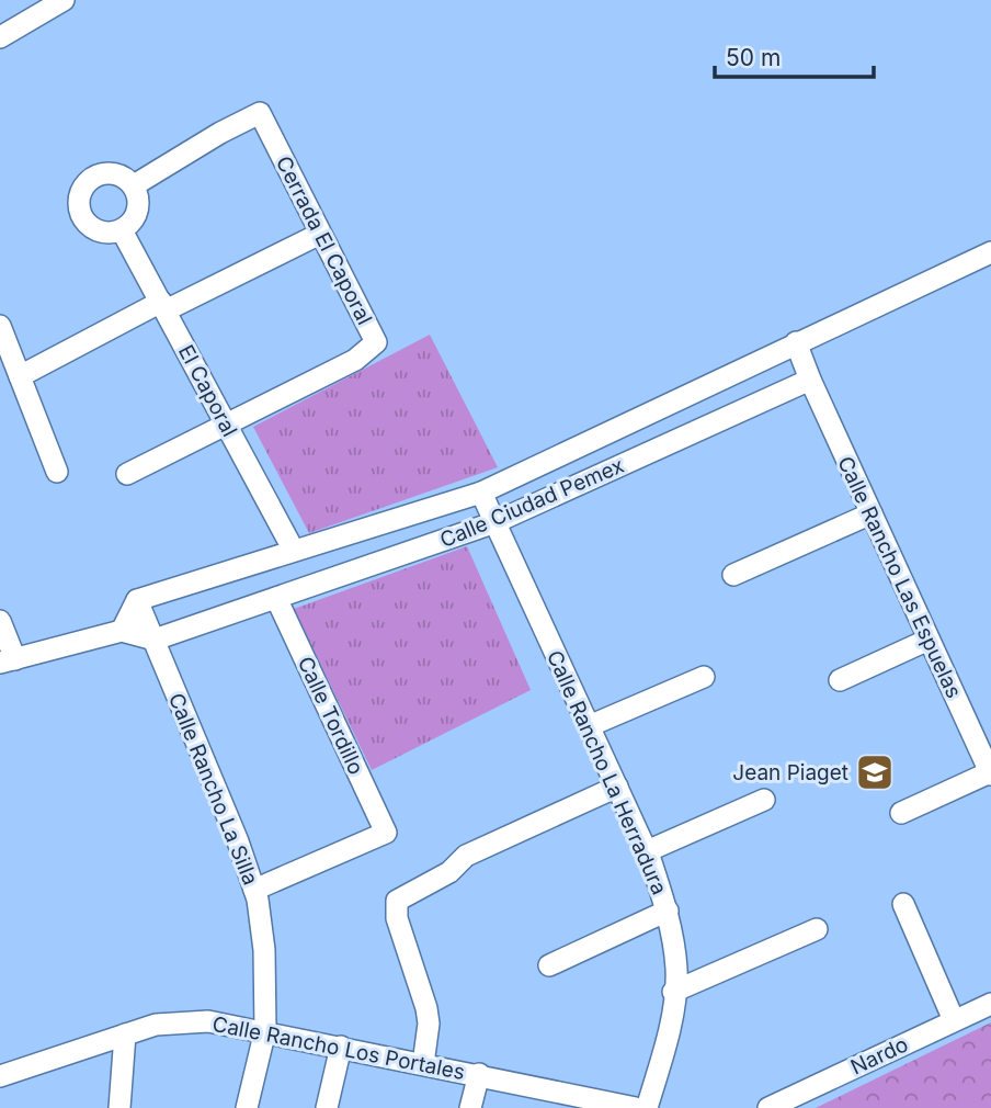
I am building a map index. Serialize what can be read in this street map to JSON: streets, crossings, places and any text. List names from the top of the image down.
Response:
{
  "streets": {
    "street": [
      "Cerrada El Caporal",
      "El Caporal",
      "Calle Ciudad Pemex",
      "Calle Rancho Las Espuelas",
      "Calle Tordillo",
      "Calle Rancho La Herradura",
      "Calle Rancho La Silla",
      "Calle Rancho Los Portales",
      "Nardo"
    ]
  },
  "crossings": [
    ["Cerrada El Caporal", "El Caporal"],
    ["El Caporal", "Calle Ciudad Pemex"],
    ["Calle Ciudad Pemex", "Calle Rancho Las Espuelas"],
    ["Calle Ciudad Pemex", "Calle Tordillo"],
    ["Calle Ciudad Pemex", "Calle Rancho La Herradura"],
    ["Calle Ciudad Pemex", "Calle Rancho La Silla"],
    ["Calle Tordillo", "Calle Rancho La Silla"],
    ["Calle Rancho La Silla", "Calle Rancho Los Portales"]
  ],
  "places": {
    "school or university": ["Jean Piaget"]
  },
  "scale_bar": "50 m"
}
